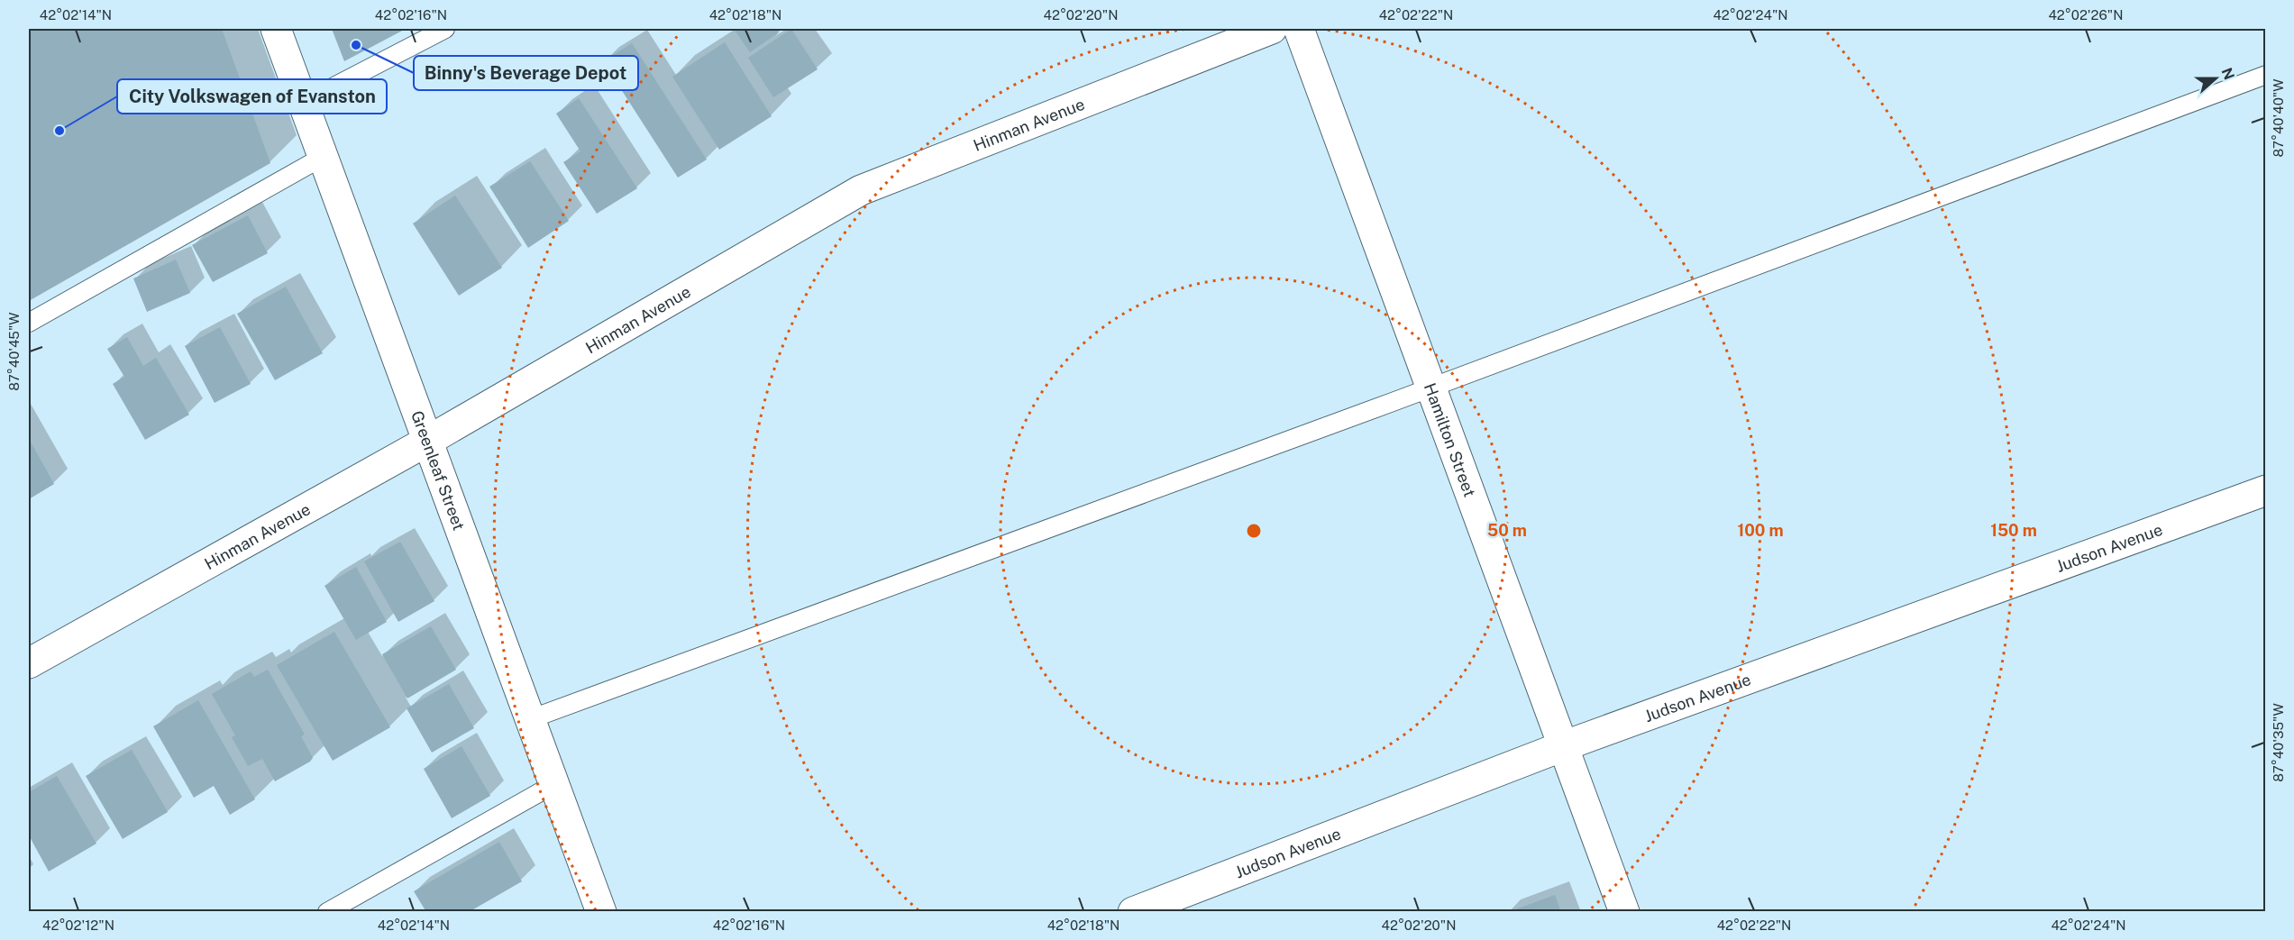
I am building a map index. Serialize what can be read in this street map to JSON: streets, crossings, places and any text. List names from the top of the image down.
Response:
{
  "streets": {
    "street": [
      "Hinman Avenue",
      "Hamilton Street",
      "Greenleaf Street",
      "Judson Avenue"
    ]
  },
  "crossings": [
    ["Hinman Avenue", "Greenleaf Street"],
    ["Hamilton Street", "Judson Avenue"]
  ],
  "places": ["Binny's Beverage Depot", "City Volkswagen of Evanston"],
  "north": "right",
  "coordinates": [
    "42°02'14\"N",
    "42°02'16\"N",
    "42°02'18\"N",
    "42°02'20\"N",
    "42°02'22\"N",
    "42°02'24\"N",
    "42°02'26\"N",
    "87°40'40\"W",
    "87°40'45\"W",
    "87°40'35\"W",
    "42°02'12\"N"
  ],
  "rings": ["50 m", "100 m", "150 m"]
}
